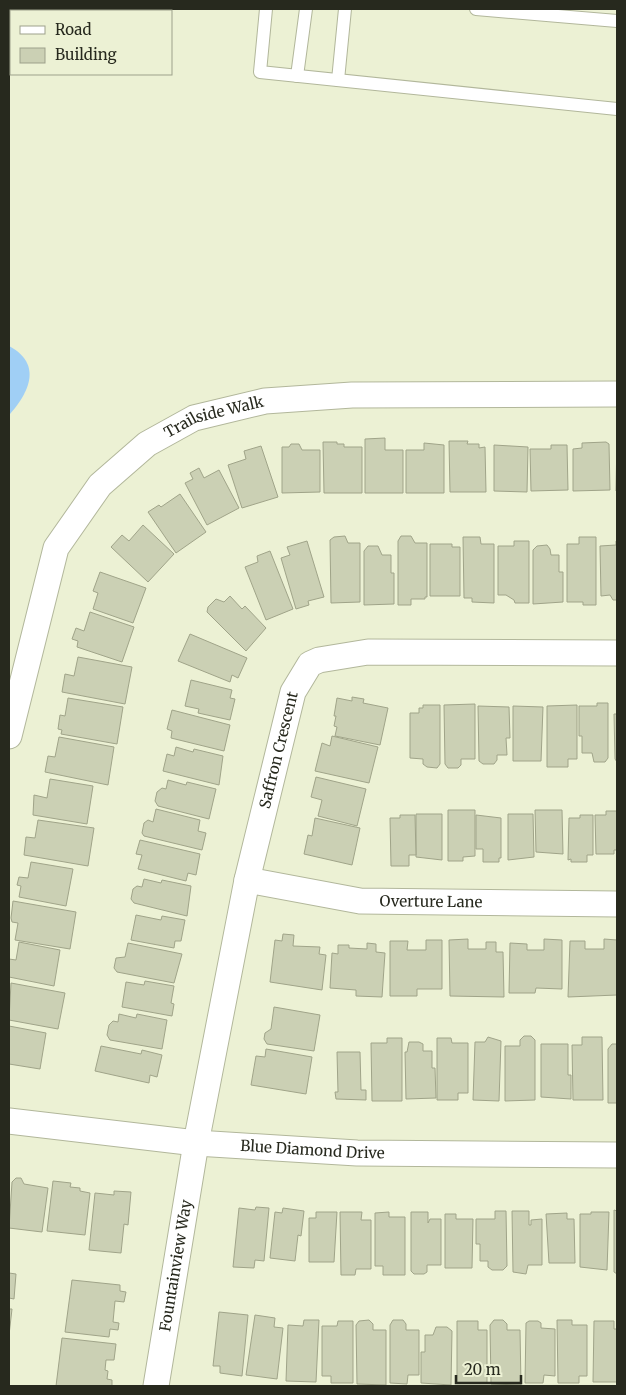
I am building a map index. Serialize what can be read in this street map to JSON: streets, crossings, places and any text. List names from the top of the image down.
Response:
{
  "streets": {
    "street": [
      "Trailside Walk",
      "Saffron Crescent",
      "Overture Lane",
      "Blue Diamond Drive",
      "Fountainview Way"
    ]
  },
  "crossings": [
    ["Saffron Crescent", "Overture Lane"],
    ["Saffron Crescent", "Blue Diamond Drive"],
    ["Saffron Crescent", "Fountainview Way"],
    ["Blue Diamond Drive", "Fountainview Way"]
  ],
  "legend": ["Road", "Building"],
  "scale_bar": "20 m"
}
